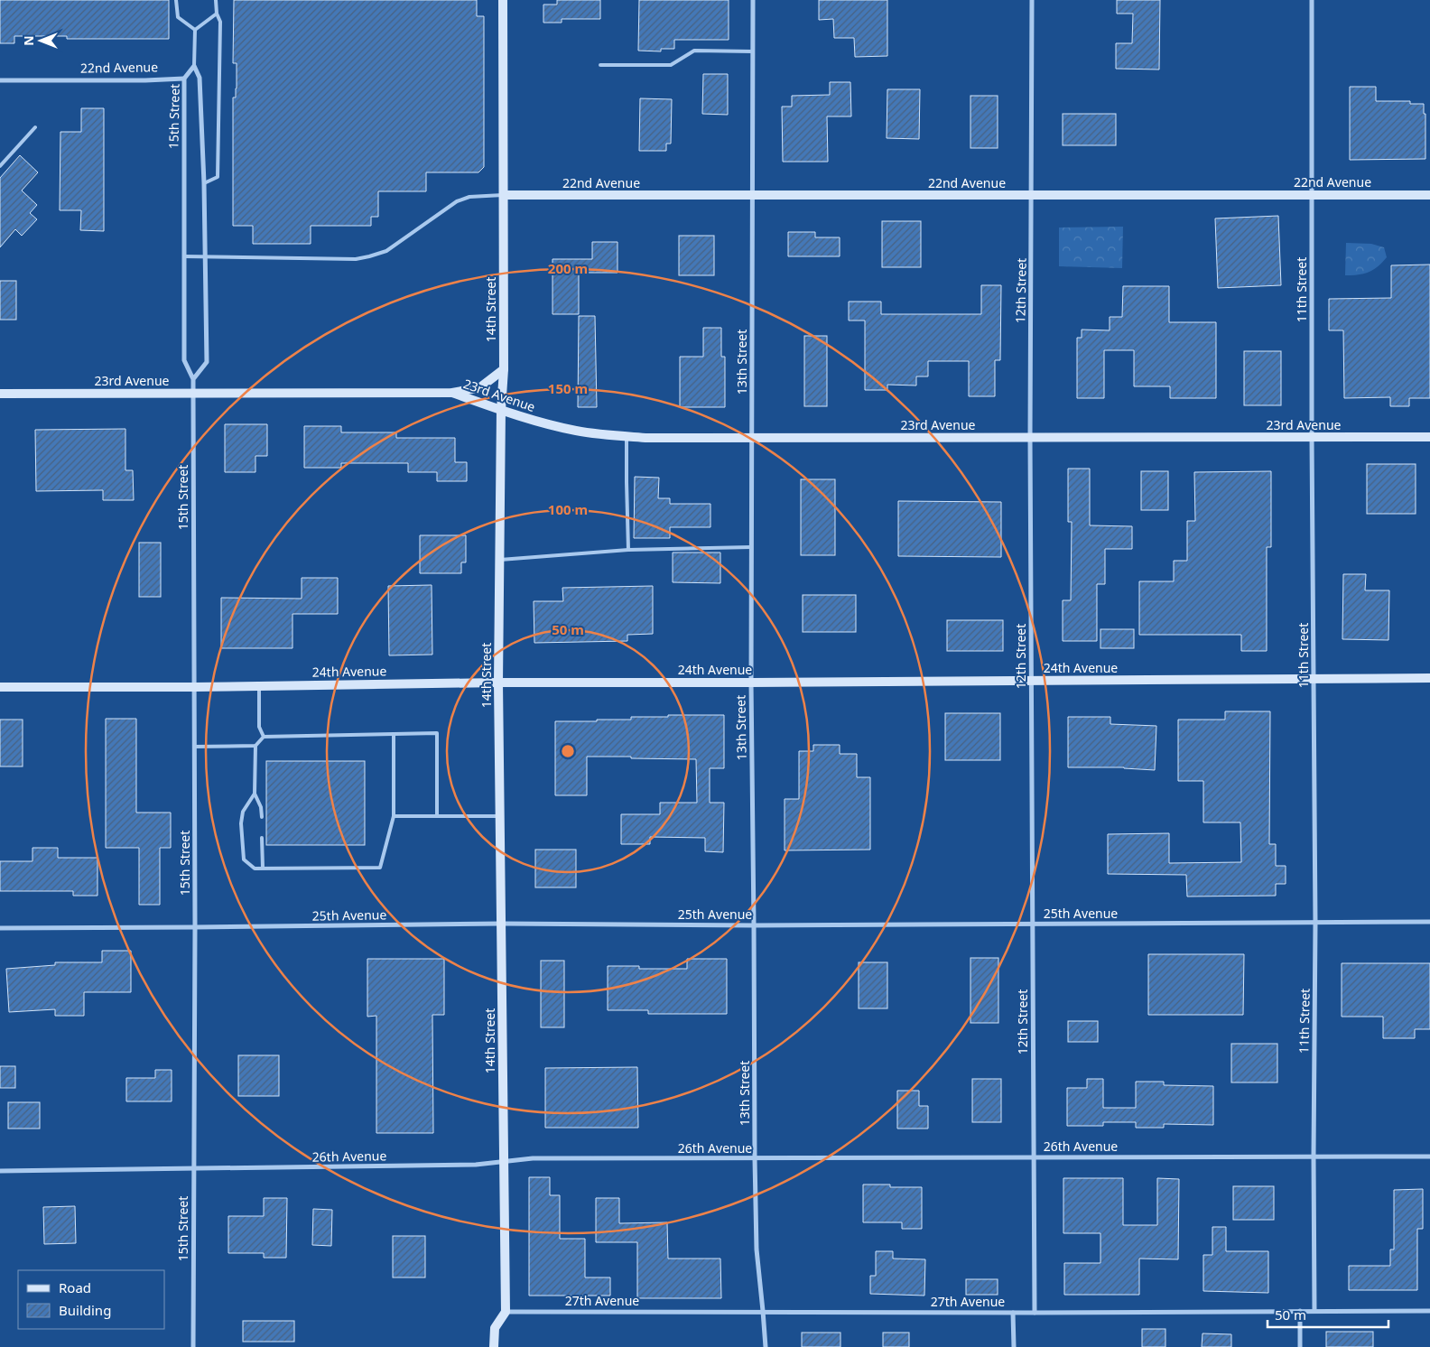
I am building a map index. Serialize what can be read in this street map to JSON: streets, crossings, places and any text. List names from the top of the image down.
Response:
{
  "streets": {
    "main road": [
      "22nd Avenue",
      "14th Street",
      "23rd Avenue",
      "24th Avenue"
    ],
    "street": [
      "15th Street",
      "11th Street",
      "12th Street",
      "13th Street",
      "25th Avenue",
      "26th Avenue",
      "27th Avenue"
    ]
  },
  "crossings": [
    ["22nd Avenue", "15th Street"],
    ["22nd Avenue", "11th Street"],
    ["22nd Avenue", "12th Street"],
    ["22nd Avenue", "14th Street"],
    ["22nd Avenue", "13th Street"],
    ["15th Street", "23rd Avenue"],
    ["15th Street", "24th Avenue"],
    ["15th Street", "25th Avenue"],
    ["15th Street", "26th Avenue"],
    ["11th Street", "23rd Avenue"],
    ["11th Street", "24th Avenue"],
    ["11th Street", "25th Avenue"],
    ["11th Street", "26th Avenue"],
    ["11th Street", "27th Avenue"],
    ["12th Street", "23rd Avenue"],
    ["12th Street", "24th Avenue"],
    ["12th Street", "25th Avenue"],
    ["12th Street", "26th Avenue"],
    ["12th Street", "27th Avenue"],
    ["14th Street", "23rd Avenue"],
    ["14th Street", "24th Avenue"],
    ["14th Street", "25th Avenue"],
    ["14th Street", "26th Avenue"],
    ["14th Street", "27th Avenue"],
    ["13th Street", "23rd Avenue"],
    ["13th Street", "24th Avenue"],
    ["13th Street", "25th Avenue"],
    ["13th Street", "26th Avenue"],
    ["13th Street", "27th Avenue"]
  ],
  "legend": ["Road", "Building"],
  "scale_bar": "50 m",
  "north": "left",
  "rings": [
    "200 m",
    "150 m",
    "100 m",
    "50 m"
  ]
}
